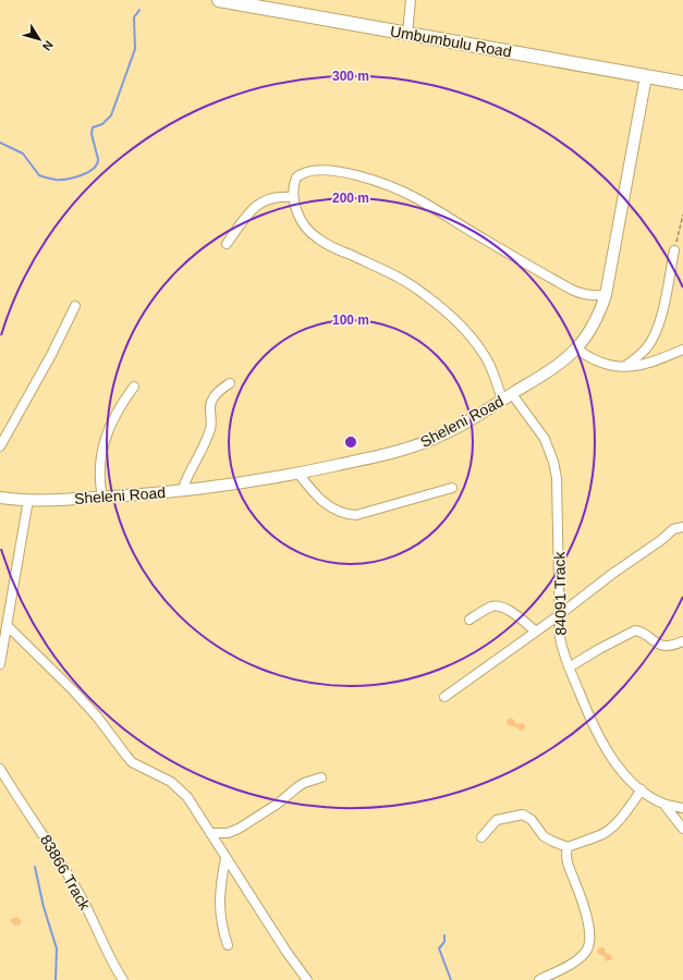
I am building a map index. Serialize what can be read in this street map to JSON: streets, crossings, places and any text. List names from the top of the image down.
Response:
{
  "streets": {
    "main road": ["Umbumbulu Road"],
    "street": ["Sheleni Road", "84091 Track", "83866 Track"]
  },
  "crossings": [
    ["Umbumbulu Road", "Sheleni Road"],
    ["Sheleni Road", "84091 Track"]
  ],
  "north": "bottom right",
  "rings": ["300 m", "200 m", "100 m"]
}
